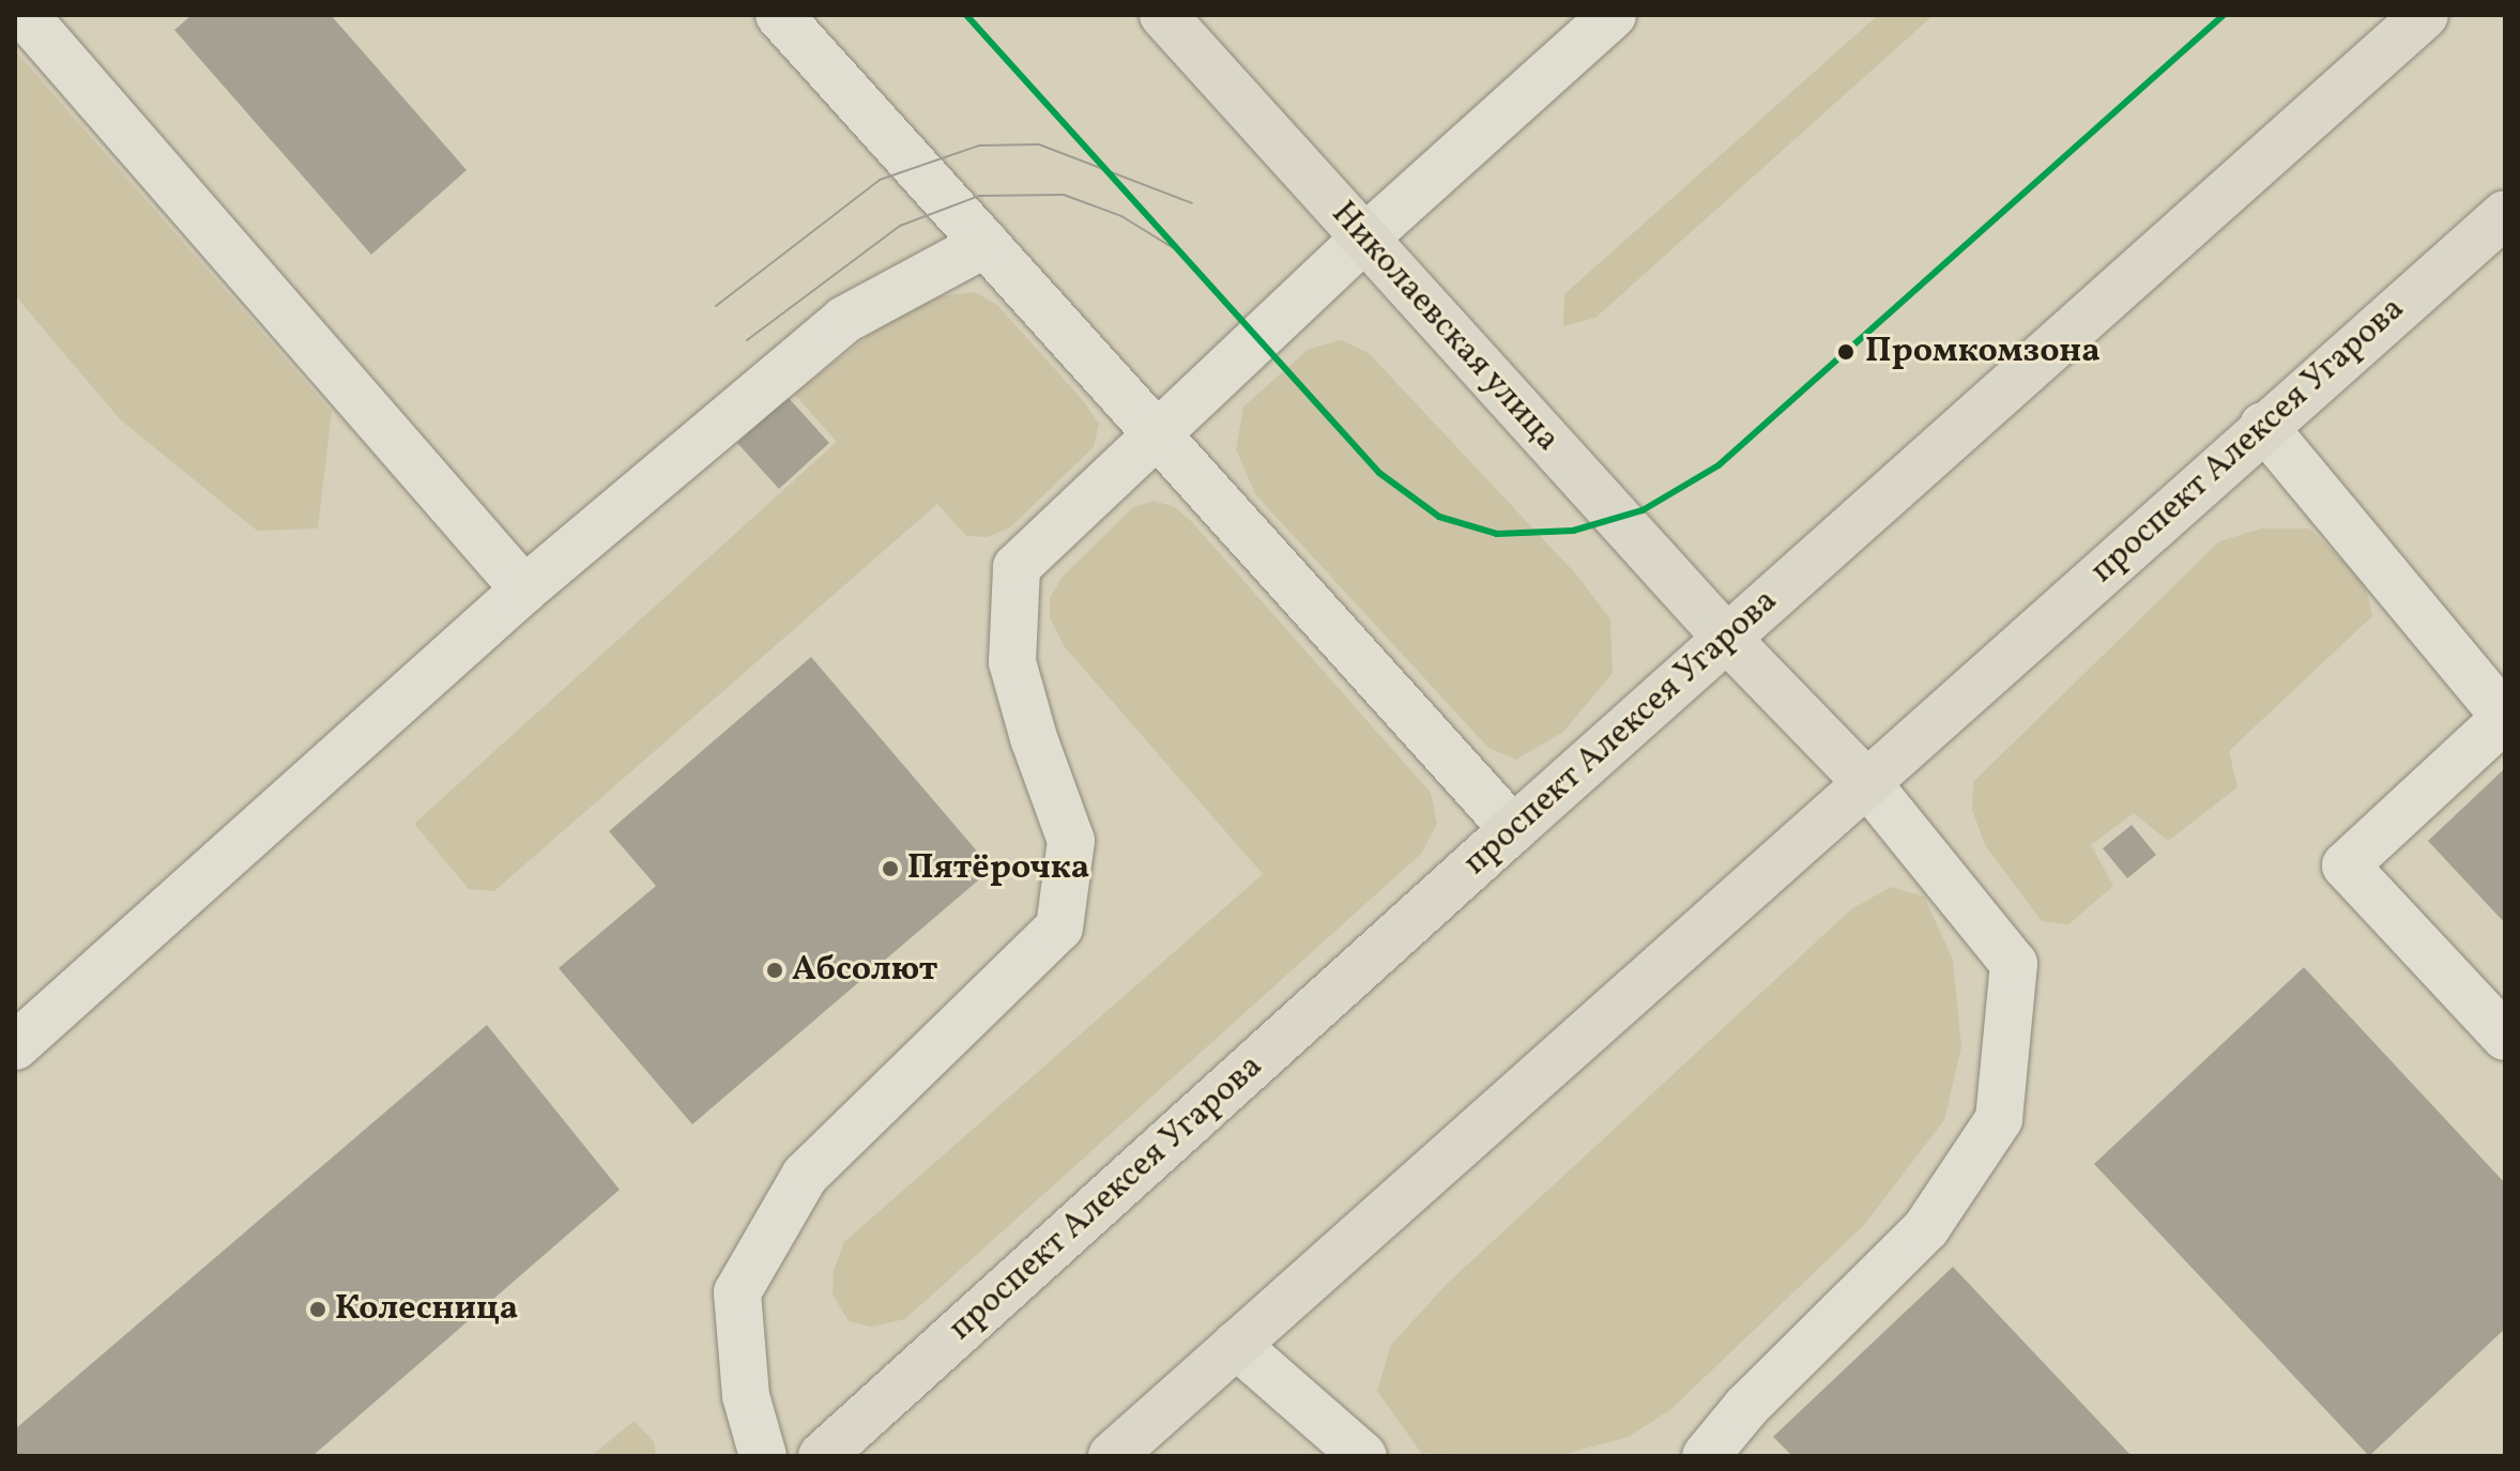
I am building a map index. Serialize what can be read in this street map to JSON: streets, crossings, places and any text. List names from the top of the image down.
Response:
{
  "streets": {
    "main road": ["Николаевская улица", "проспект Алексея Угарова"]
  },
  "crossings": [
    ["Николаевская улица", "проспект Алексея Угарова"]
  ],
  "places": [
    "Промкомзона",
    "Пятёрочка",
    "Абсолют",
    "Колесница"
  ]
}
